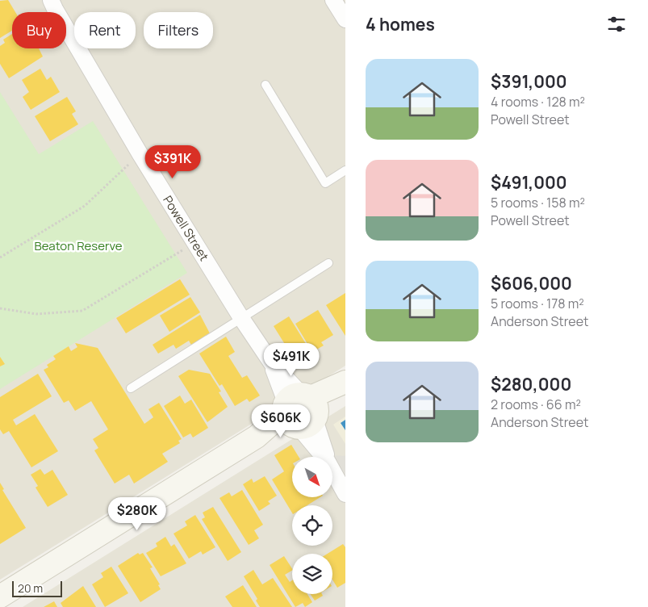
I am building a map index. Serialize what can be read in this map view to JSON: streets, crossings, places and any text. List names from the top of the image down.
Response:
{
  "streets": {
    "street": ["Powell Street"]
  },
  "parks": ["Beaton Reserve"],
  "scale_bar": "20 m",
  "north": "bottom right",
  "page": {
    "heading": "4 homes",
    "chip": ["Buy", "Rent", "Filters"],
    "list": [
      {
        "name": "$391,000",
        "note": "4 rooms · 128 m² · Powell Street"
      },
      {
        "name": "$491,000",
        "note": "5 rooms · 158 m² · Powell Street"
      },
      {
        "name": "$606,000",
        "note": "5 rooms · 178 m² · Anderson Street"
      },
      {
        "name": "$280,000",
        "note": "2 rooms · 66 m² · Anderson Street"
      }
    ],
    "price": [
      "$391K",
      "$491K",
      "$606K",
      "$280K"
    ],
    "scale": "20 m"
  }
}
